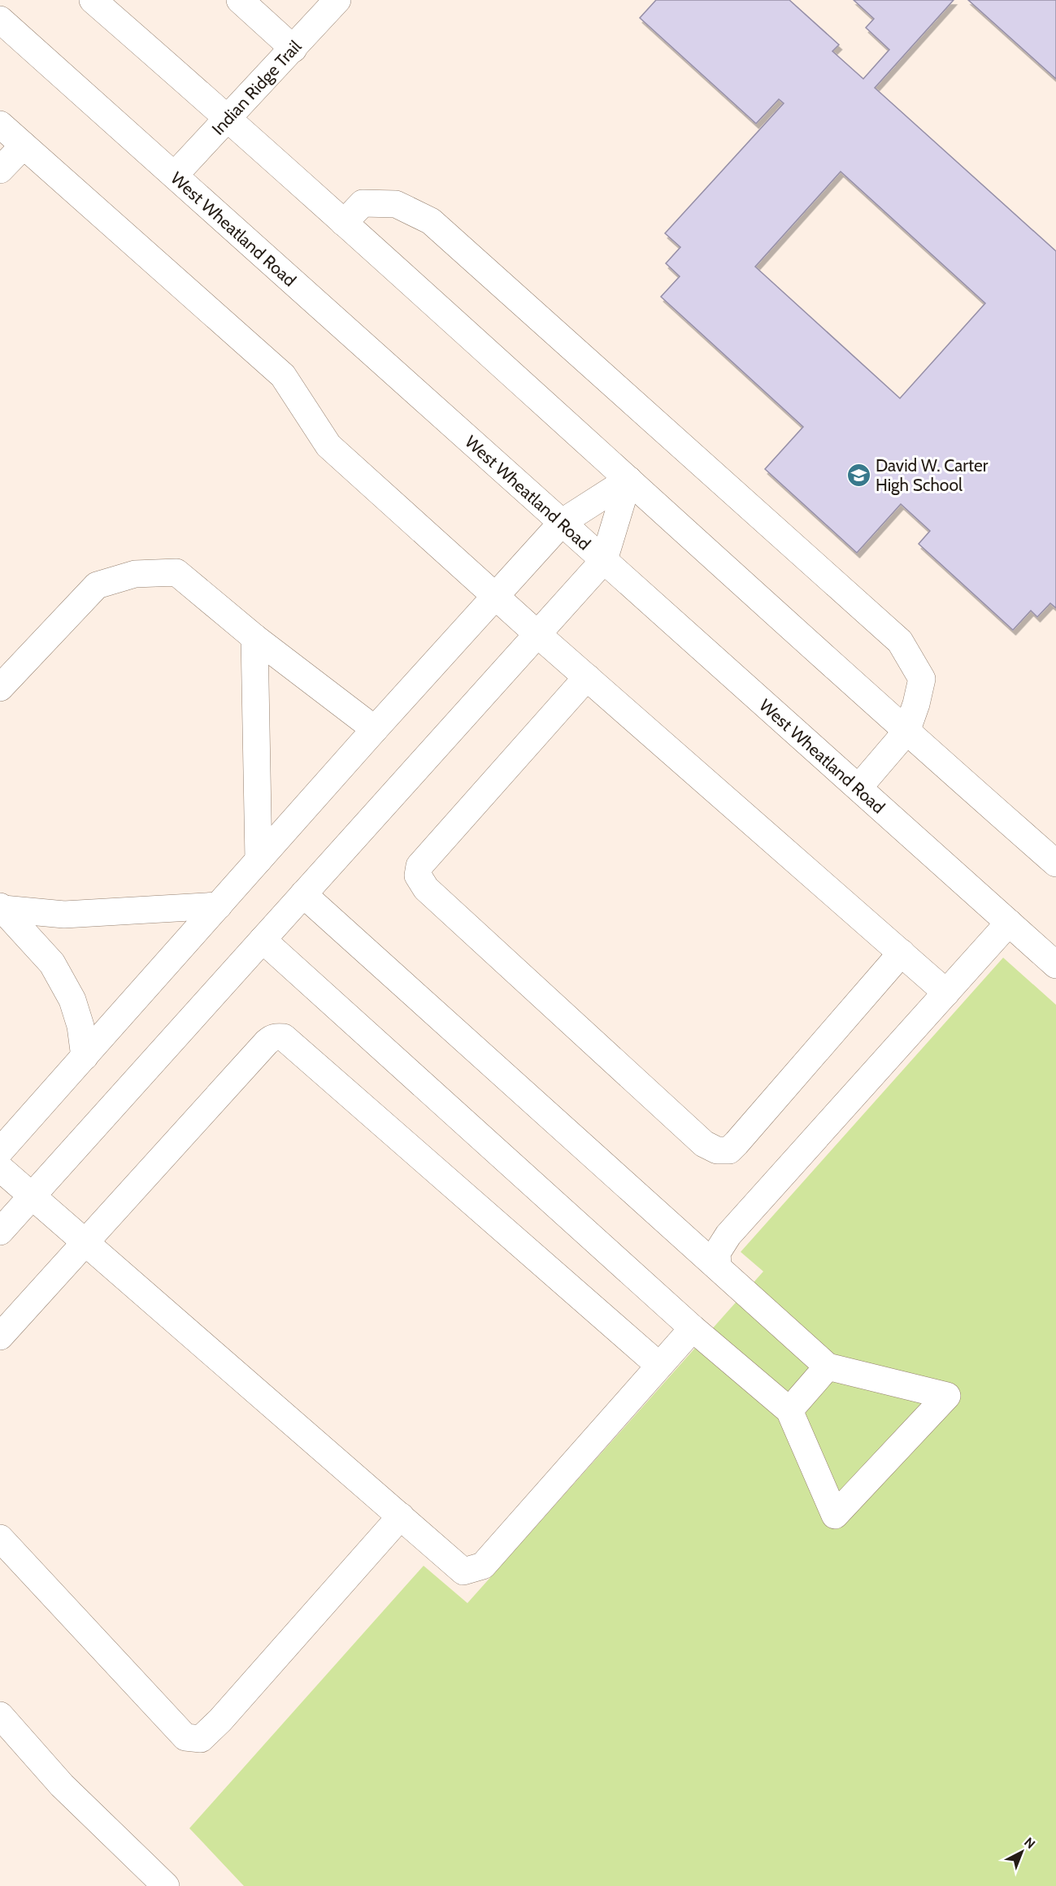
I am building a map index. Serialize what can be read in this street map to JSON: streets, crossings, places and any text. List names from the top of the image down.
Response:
{
  "streets": {
    "main road": ["Indian Ridge Trail", "West Wheatland Road"]
  },
  "crossings": [
    ["Indian Ridge Trail", "West Wheatland Road"]
  ],
  "places": {
    "school or university": ["David W. Carter High School"]
  },
  "north": "top right"
}
